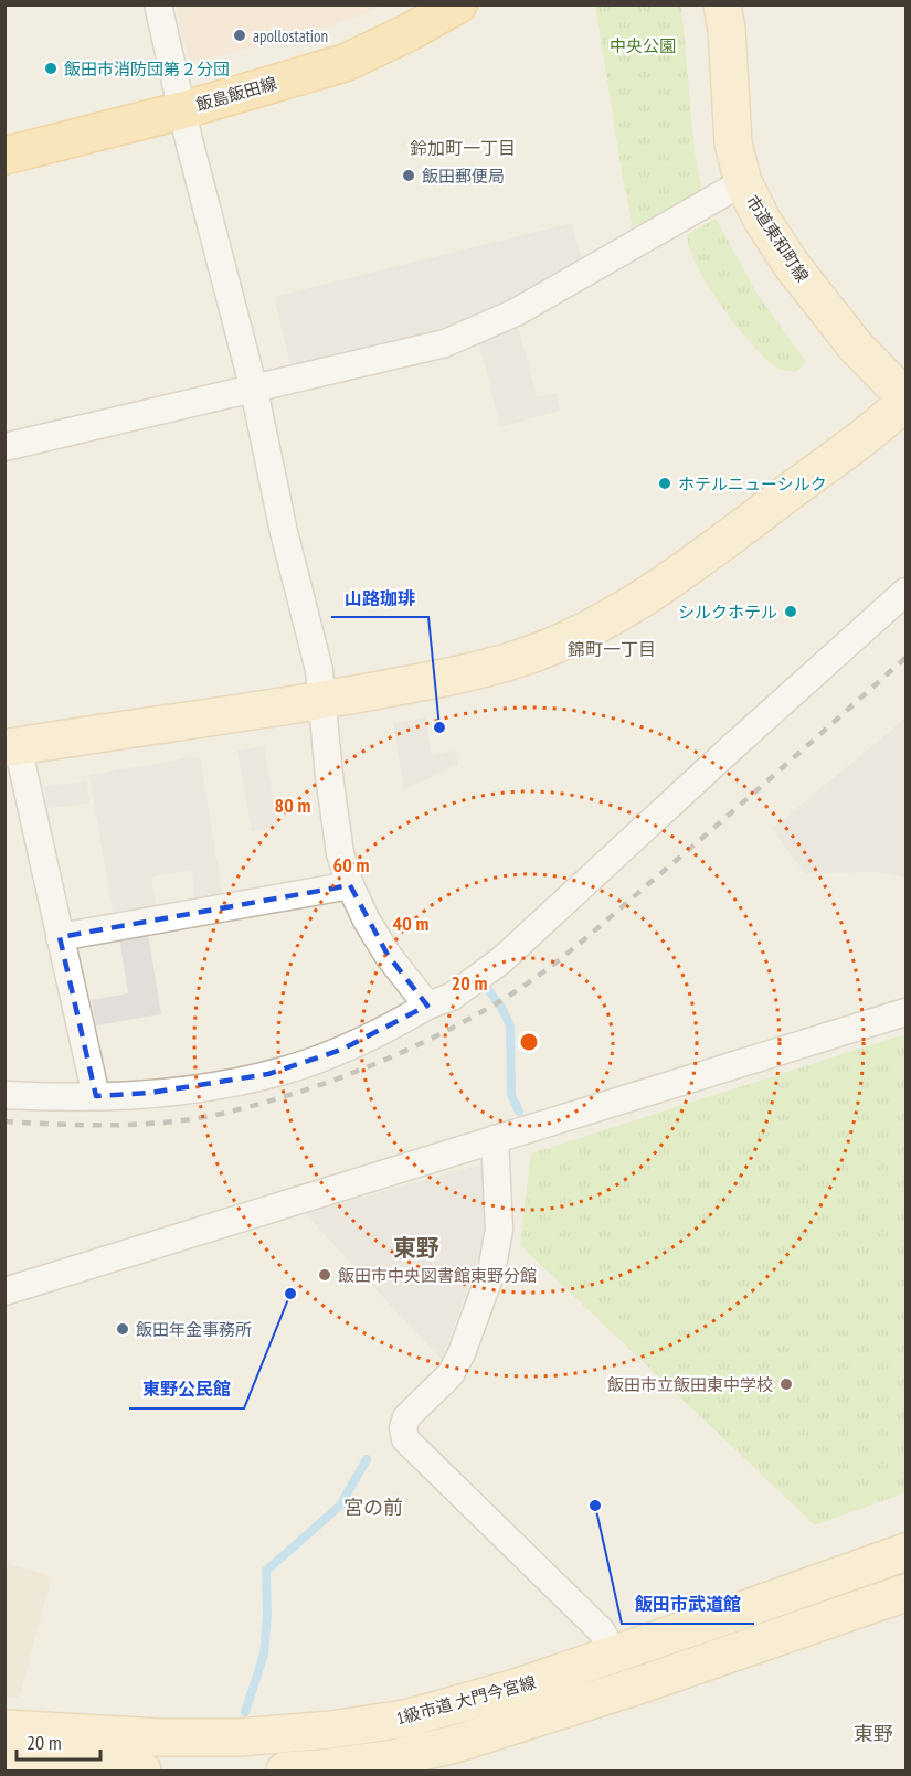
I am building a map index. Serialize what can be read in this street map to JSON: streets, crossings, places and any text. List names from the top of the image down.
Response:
{
  "streets": {
    "main road": ["飯島飯田線"],
    "street": ["市道東和町線", "1級市道 大門今宮線"]
  },
  "districts": [
    "鈴加町一丁目",
    "錦町一丁目",
    "東野",
    "宮の前",
    "東野"
  ],
  "parks": ["中央公園"],
  "places": [
    "apollostation",
    "飯田市消防団第２分団",
    "飯田郵便局",
    "ホテルニューシルク",
    "シルクホテル",
    "山路珈琲",
    "飯田市中央図書館東野分館",
    "東野公民館",
    "飯田年金事務所",
    "飯田市立飯田東中学校",
    "飯田市武道館"
  ],
  "scale_bar": "20 m",
  "rings": [
    "80 m",
    "60 m",
    "40 m",
    "20 m"
  ]
}
